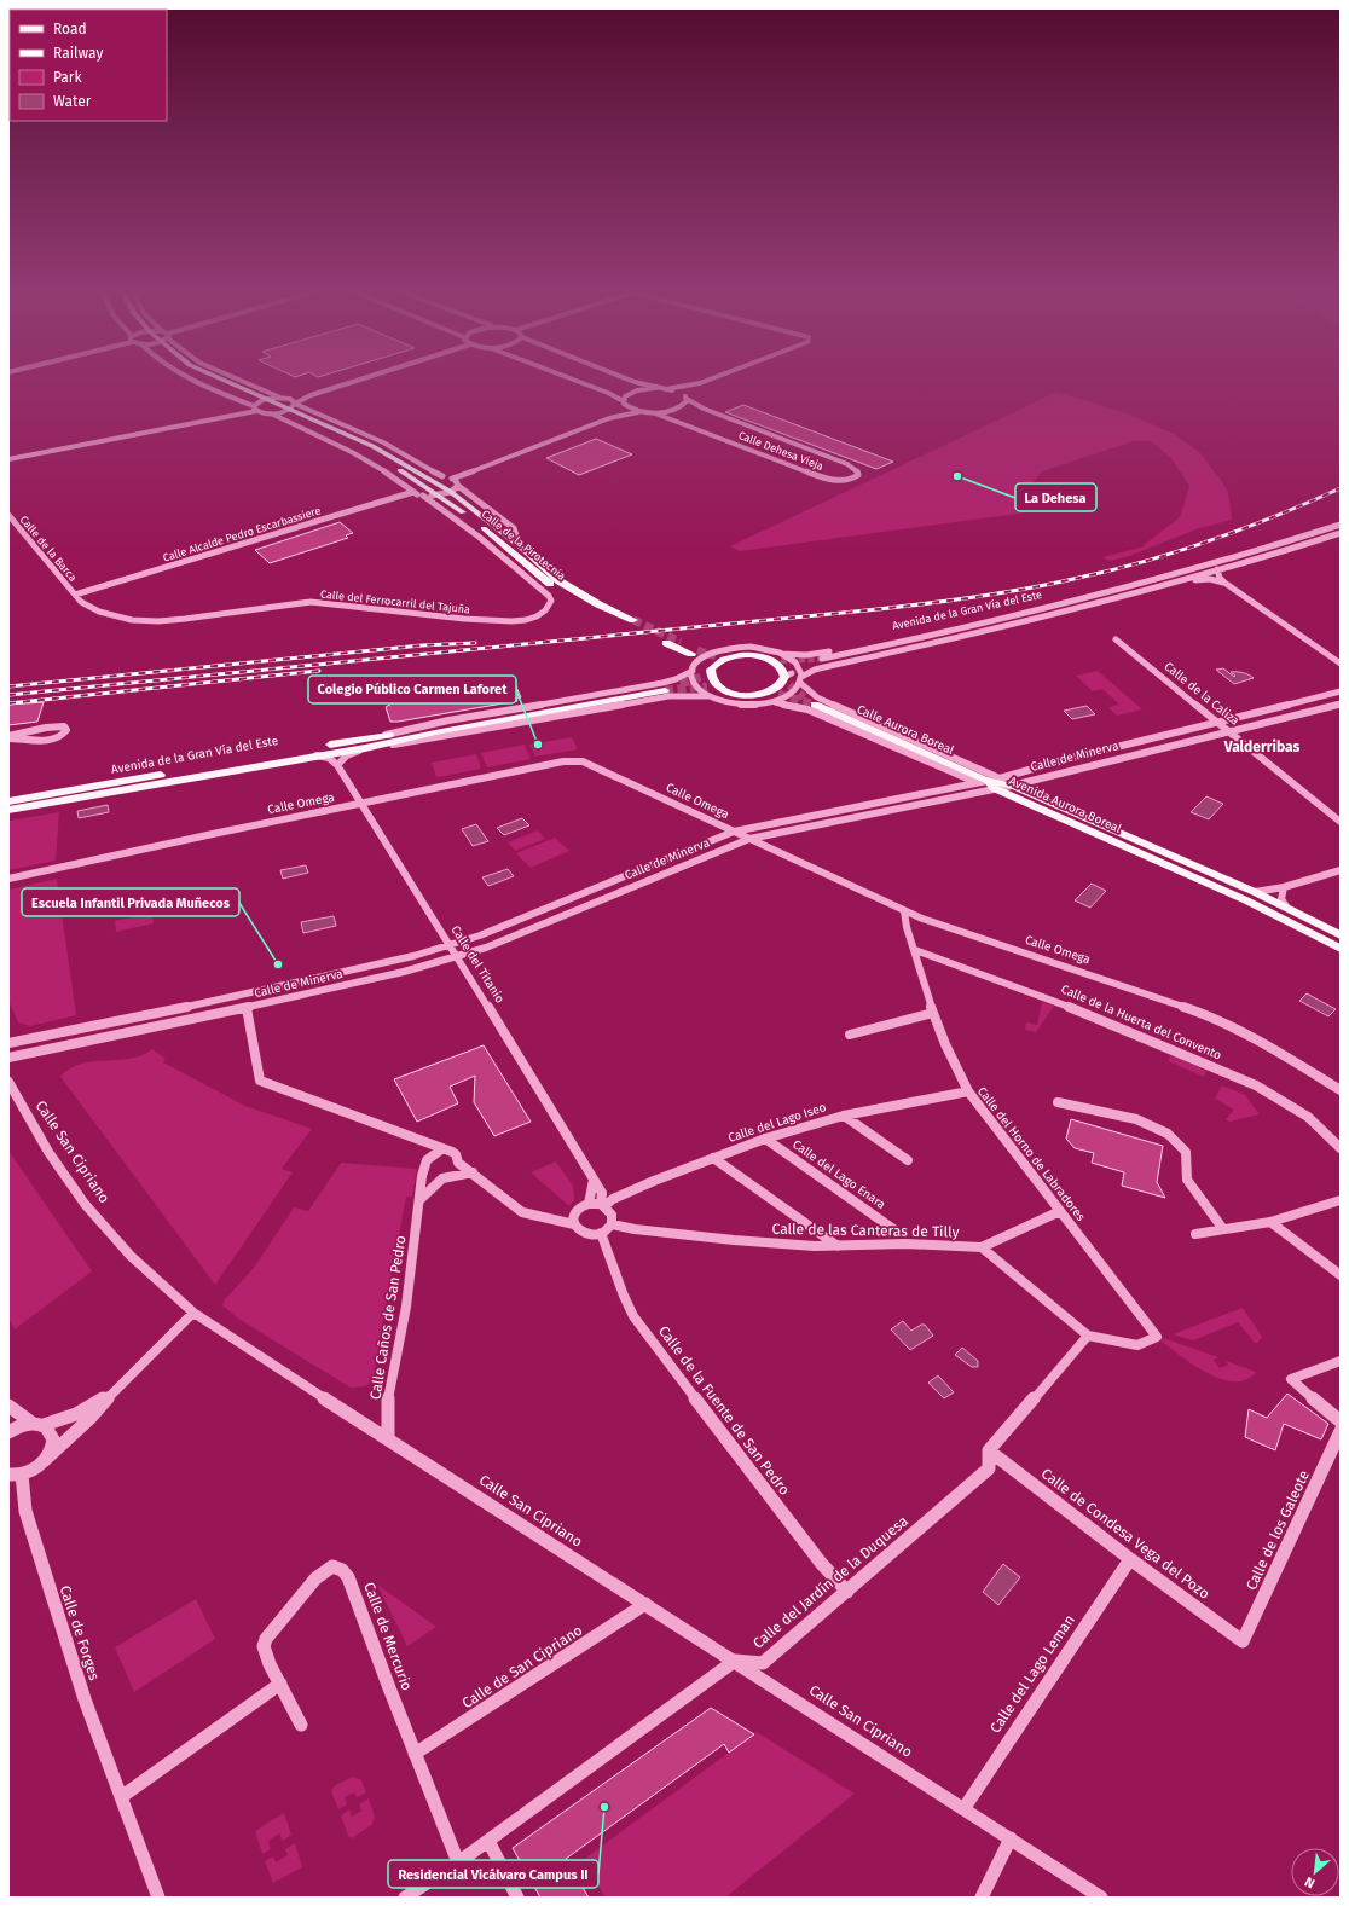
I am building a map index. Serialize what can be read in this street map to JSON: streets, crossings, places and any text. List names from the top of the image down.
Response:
{
  "streets": {
    "main road": [
      "Calle de la Pirotecnia",
      "Avenida de la Gran Vía del Este",
      "Calle Aurora Boreal",
      "Avenida Aurora Boreal"
    ],
    "street": [
      "Calle Dehesa Vieja",
      "Calle Alcalde Pedro Escarbassiere",
      "Calle de la Barca",
      "Calle del Ferrocarril del Tajuña",
      "Calle de la Caliza",
      "Calle de Minerva",
      "Calle Omega",
      "Calle del Titanio",
      "Calle de la Huerta del Convento",
      "Calle del Lago Iseo",
      "Calle San Cipriano",
      "Calle del Horno de Labradores",
      "Calle del Lago Enara",
      "Calle de las Canteras de Tilly",
      "Calle Caños de San Pedro",
      "Calle de la Fuente de San Pedro",
      "Calle de los Galeote",
      "Calle de Condesa Vega del Pozo",
      "Calle del Jardín de la Duquesa",
      "Calle de Forges",
      "Calle de Mercurio",
      "Calle de San Cipriano",
      "Calle del Lago Leman"
    ]
  },
  "crossings": [
    ["Calle Alcalde Pedro Escarbassiere", "Calle de la Pirotecnia"],
    ["Calle Alcalde Pedro Escarbassiere", "Calle de la Barca"],
    ["Calle Alcalde Pedro Escarbassiere", "Calle del Ferrocarril del Tajuña"],
    ["Calle de la Pirotecnia", "Calle del Ferrocarril del Tajuña"],
    ["Calle de la Barca", "Calle del Ferrocarril del Tajuña"],
    ["Avenida de la Gran Vía del Este", "Avenida Aurora Boreal"],
    ["Calle de la Caliza", "Calle de Minerva"],
    ["Calle Aurora Boreal", "Calle de Minerva"],
    ["Calle Aurora Boreal", "Avenida Aurora Boreal"],
    ["Calle de Minerva", "Calle Omega"],
    ["Calle de Minerva", "Avenida Aurora Boreal"],
    ["Calle de Minerva", "Calle del Titanio"],
    ["Calle Omega", "Calle del Titanio"],
    ["Calle Omega", "Calle del Horno de Labradores"],
    ["Calle del Titanio", "Calle del Lago Iseo"],
    ["Calle del Titanio", "Calle de las Canteras de Tilly"],
    ["Calle del Titanio", "Calle de la Fuente de San Pedro"],
    ["Calle de la Huerta del Convento", "Calle del Horno de Labradores"],
    ["Calle del Lago Iseo", "Calle del Horno de Labradores"],
    ["Calle del Lago Iseo", "Calle del Lago Enara"],
    ["Calle del Lago Iseo", "Calle de las Canteras de Tilly"],
    ["Calle del Lago Iseo", "Calle de la Fuente de San Pedro"],
    ["Calle San Cipriano", "Calle Caños de San Pedro"],
    ["Calle San Cipriano", "Calle del Jardín de la Duquesa"],
    ["Calle San Cipriano", "Calle de San Cipriano"],
    ["Calle San Cipriano", "Calle del Lago Leman"],
    ["Calle del Horno de Labradores", "Calle del Jardín de la Duquesa"],
    ["Calle de las Canteras de Tilly", "Calle de la Fuente de San Pedro"],
    ["Calle de la Fuente de San Pedro", "Calle del Jardín de la Duquesa"],
    ["Calle de los Galeote", "Calle de Condesa Vega del Pozo"],
    ["Calle de Condesa Vega del Pozo", "Calle del Jardín de la Duquesa"],
    ["Calle de Condesa Vega del Pozo", "Calle del Lago Leman"],
    ["Calle de Mercurio", "Calle de San Cipriano"]
  ],
  "districts": ["Valderribas"],
  "places": [
    "La Dehesa",
    "Colegio Público Carmen Laforet",
    "Escuela Infantil Privada Muñecos",
    "Residencial Vicálvaro Campus II"
  ],
  "legend": [
    "Road",
    "Railway",
    "Park",
    "Water"
  ],
  "north": "bottom left"
}
